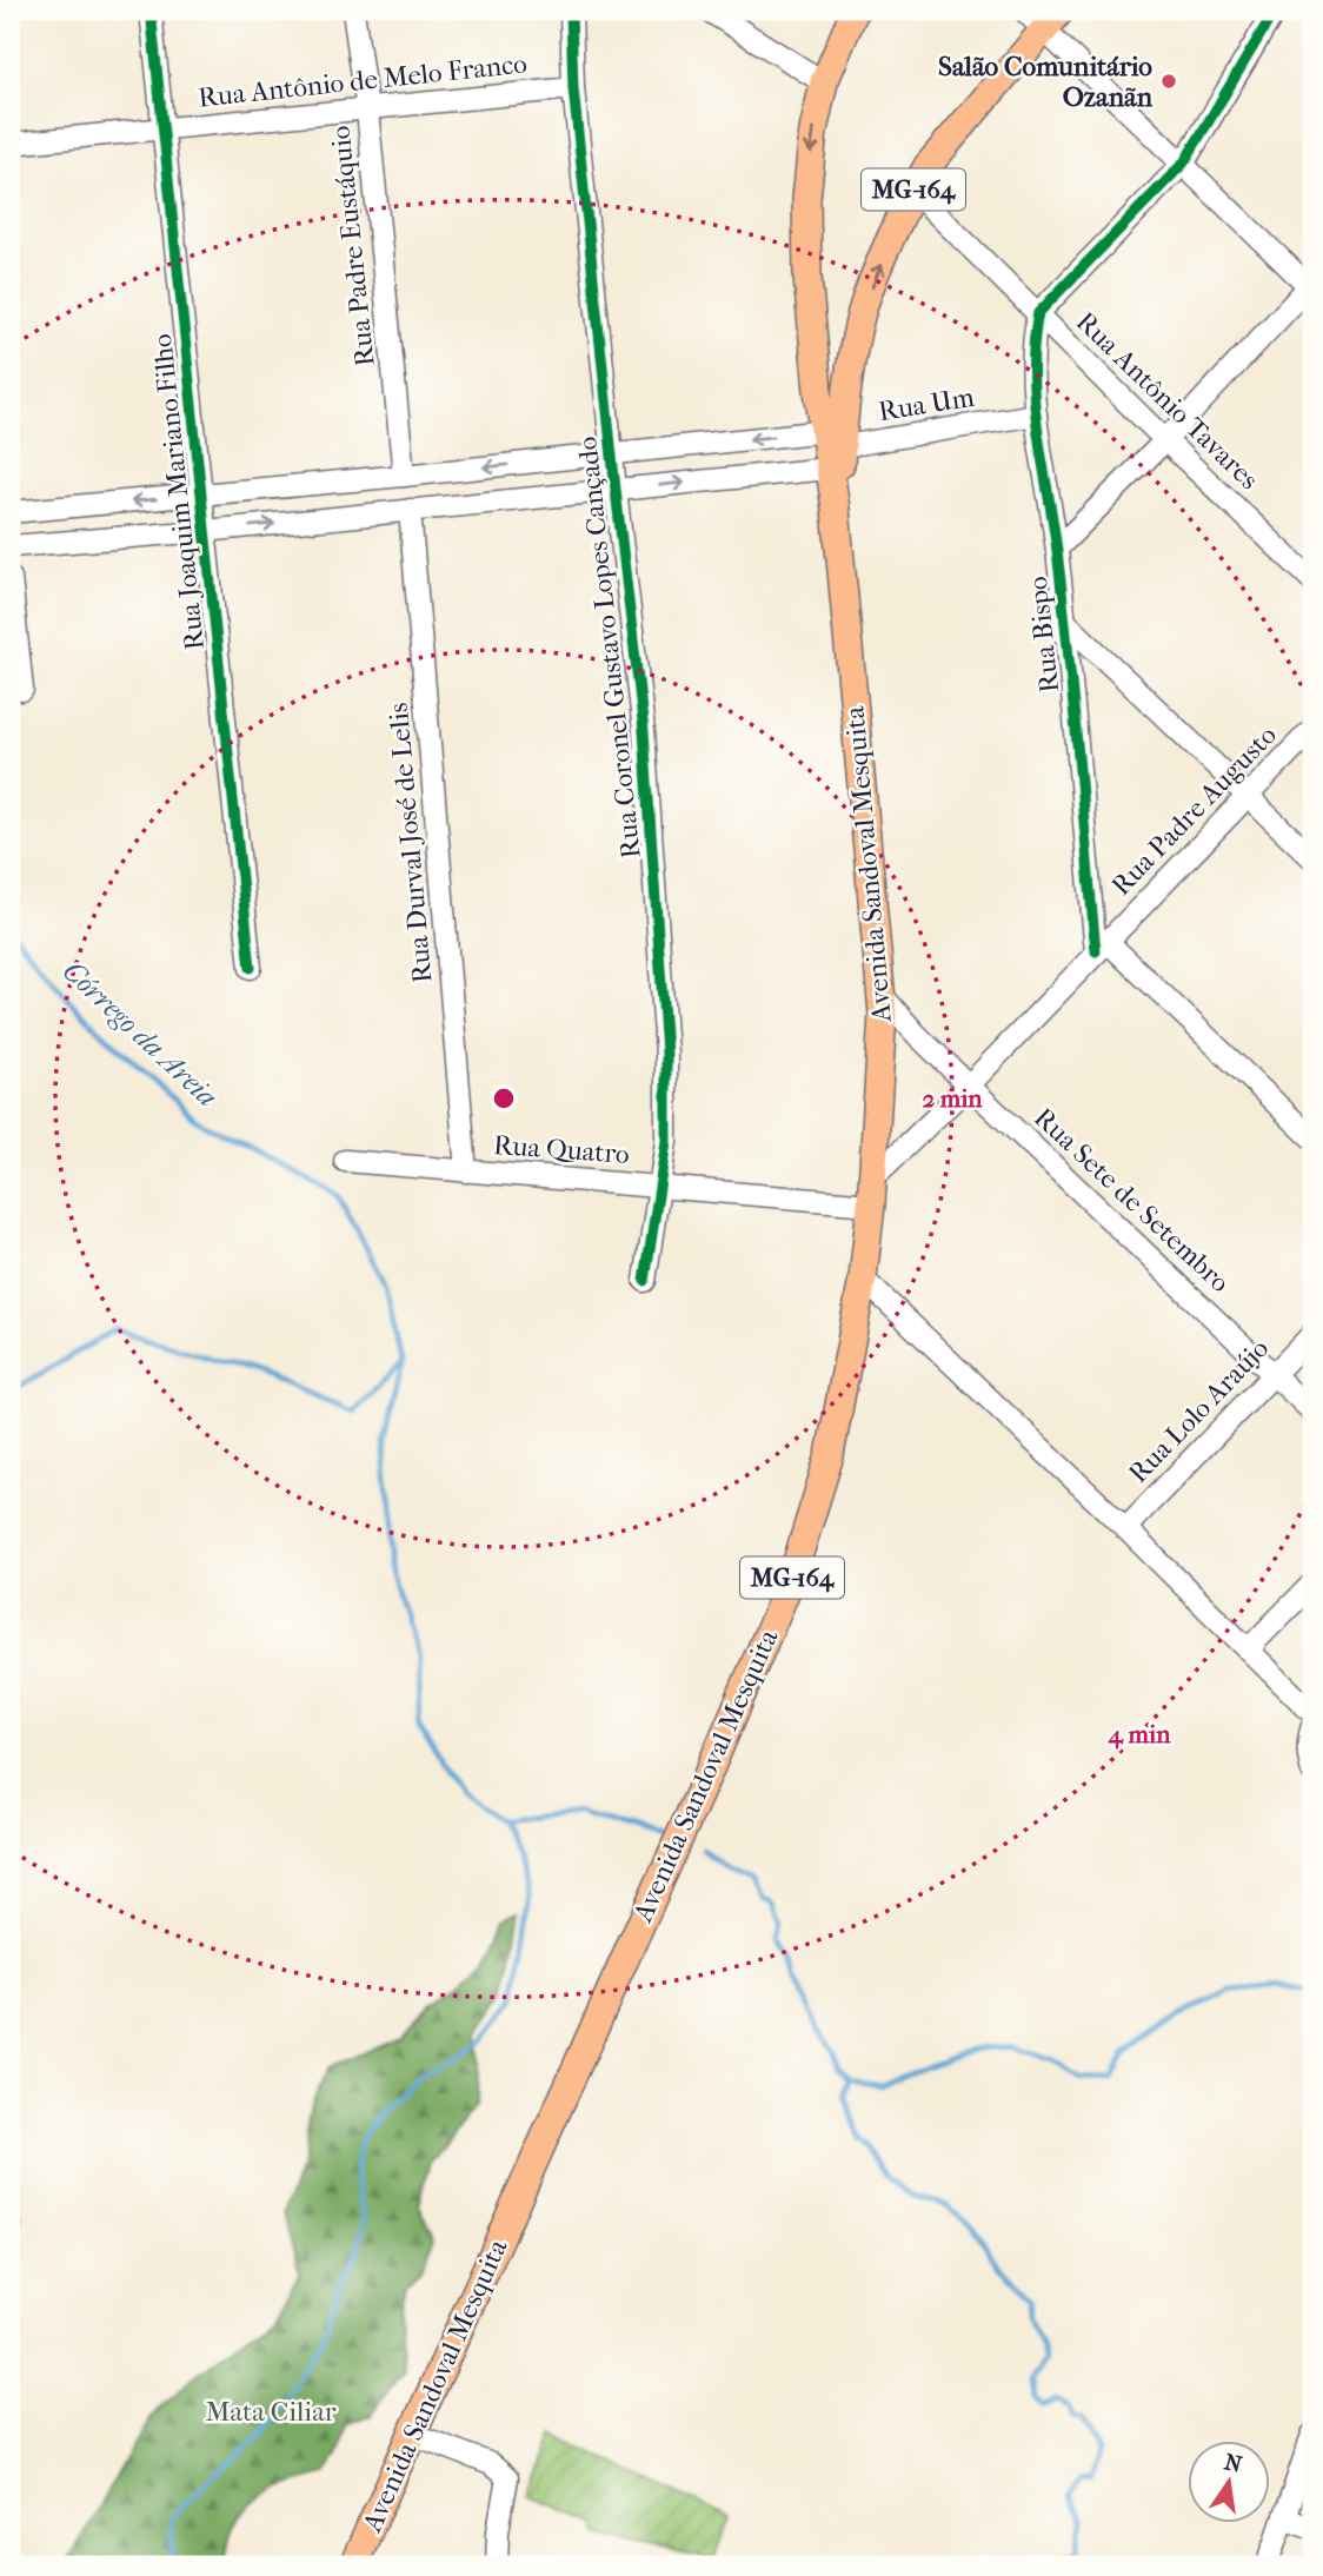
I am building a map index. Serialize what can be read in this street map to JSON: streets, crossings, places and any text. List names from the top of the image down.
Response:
{
  "streets": {
    "main road": ["MG-164", "Avenida Sandoval Mesquita"],
    "street": [
      "Rua Antônio de Melo Franco",
      "Rua Padre Eustáquio",
      "Rua Antônio Tavares",
      "Rua Um",
      "Rua Joaquim Mariano Filho",
      "Rua Bispo",
      "Rua Coronel Gustavo Lopes Cançado",
      "Rua Padre Augusto",
      "Rua Durval José de Lelis",
      "Rua Quatro",
      "Rua Sete de Setembro",
      "Rua Lolo Araújo"
    ]
  },
  "crossings": [
    ["Rua Antônio de Melo Franco", "Rua Padre Eustáquio"],
    ["Rua Antônio de Melo Franco", "Rua Joaquim Mariano Filho"],
    ["Rua Antônio de Melo Franco", "Rua Coronel Gustavo Lopes Cançado"],
    ["MG-164", "Rua Antônio Tavares"],
    ["MG-164", "Rua Um"],
    ["MG-164", "Avenida Sandoval Mesquita"],
    ["Rua Antônio Tavares", "Rua Bispo"],
    ["Rua Um", "Rua Bispo"],
    ["Rua Um", "Avenida Sandoval Mesquita"],
    ["Rua Bispo", "Rua Padre Augusto"],
    ["Rua Coronel Gustavo Lopes Cançado", "Rua Quatro"],
    ["Rua Padre Augusto", "Avenida Sandoval Mesquita"],
    ["Rua Padre Augusto", "Rua Quatro"],
    ["Rua Padre Augusto", "Rua Sete de Setembro"],
    ["Rua Durval José de Lelis", "Rua Quatro"],
    ["Avenida Sandoval Mesquita", "Rua Quatro"],
    ["Avenida Sandoval Mesquita", "Rua Sete de Setembro"],
    ["Rua Sete de Setembro", "Rua Lolo Araújo"]
  ],
  "water": ["Córrego da Areia"],
  "parks": ["Mata Ciliar"],
  "places": ["Salão Comunitário Ozanãn"],
  "north": "top",
  "rings": ["2 min", "4 min"]
}
